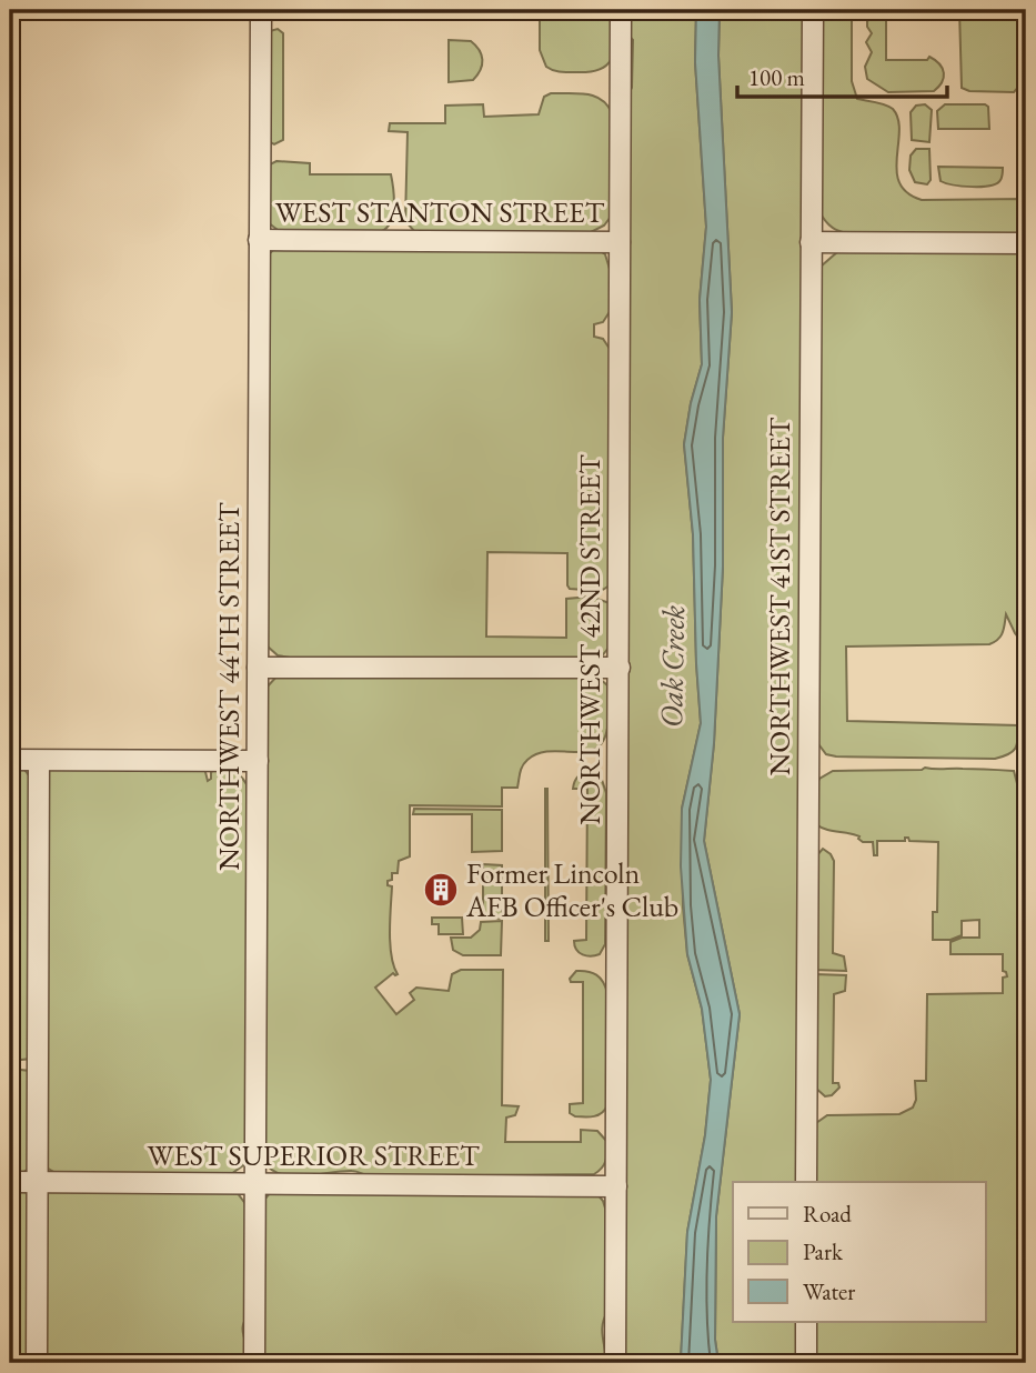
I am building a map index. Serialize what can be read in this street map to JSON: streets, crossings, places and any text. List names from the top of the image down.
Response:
{
  "streets": {
    "street": [
      "WEST STANTON STREET",
      "NORTHWEST 41ST STREET",
      "NORTHWEST 42ND STREET",
      "NORTHWEST 44TH STREET",
      "WEST SUPERIOR STREET"
    ]
  },
  "crossings": [
    ["WEST STANTON STREET", "NORTHWEST 42ND STREET"],
    ["WEST STANTON STREET", "NORTHWEST 44TH STREET"],
    ["NORTHWEST 42ND STREET", "WEST SUPERIOR STREET"],
    ["NORTHWEST 44TH STREET", "WEST SUPERIOR STREET"]
  ],
  "water": ["Oak Creek"],
  "places": {
    "building": ["Former Lincoln AFB Officer's Club"]
  },
  "legend": ["Road", "Park", "Water"],
  "scale_bar": "100 m"
}
